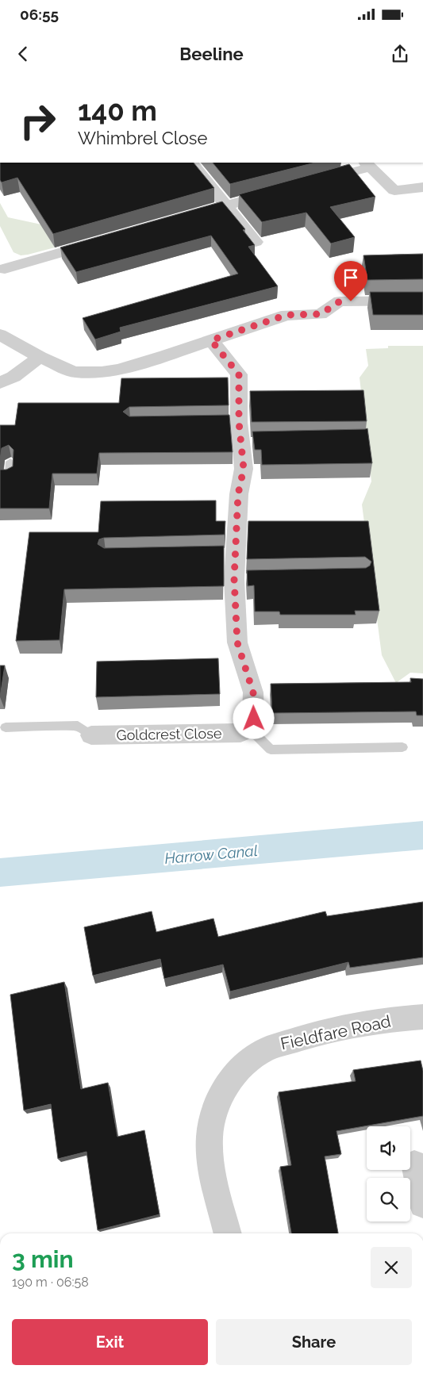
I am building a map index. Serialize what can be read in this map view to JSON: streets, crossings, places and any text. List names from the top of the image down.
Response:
{
  "streets": {
    "street": ["Goldcrest Close", "Fieldfare Road"]
  },
  "water": ["Harrow Canal"],
  "page": {
    "status": "06:55",
    "header": "Beeline",
    "turn": ["140 m", "Whimbrel Close"],
    "heading": ["3 min", "190 m · 06:58"],
    "buttons": ["Exit", "Share"]
  }
}
